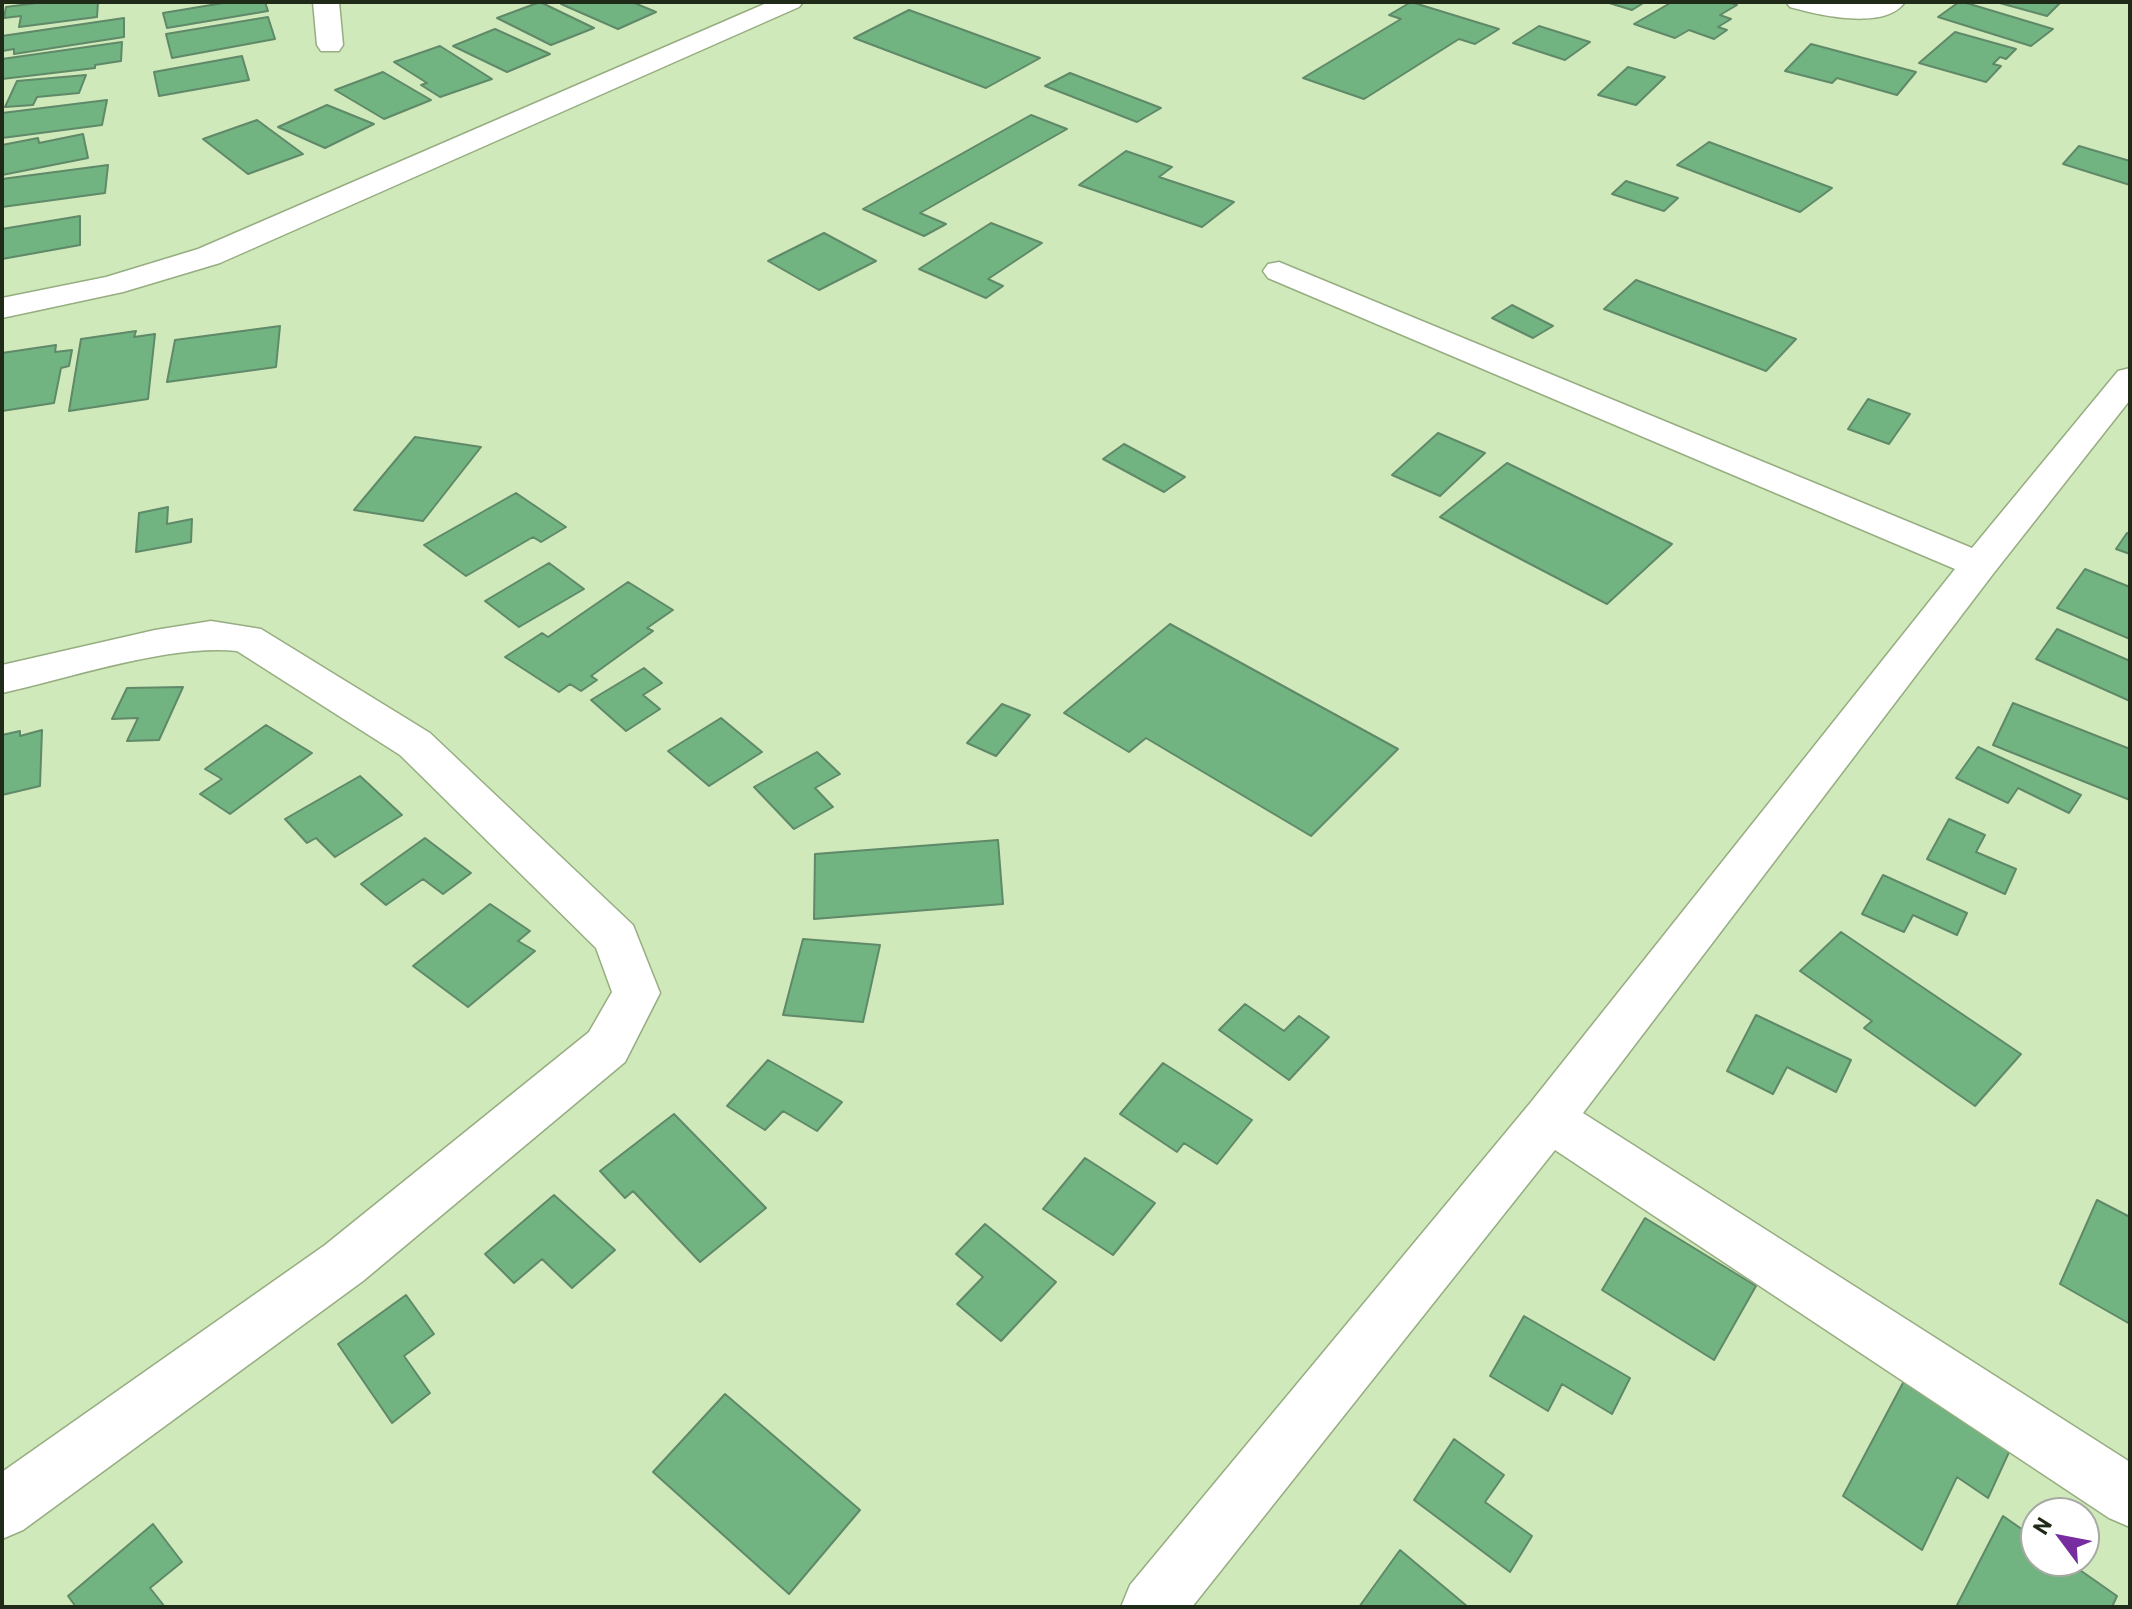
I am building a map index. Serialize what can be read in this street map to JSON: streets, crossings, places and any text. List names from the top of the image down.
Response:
{
  "north": "top left"
}
